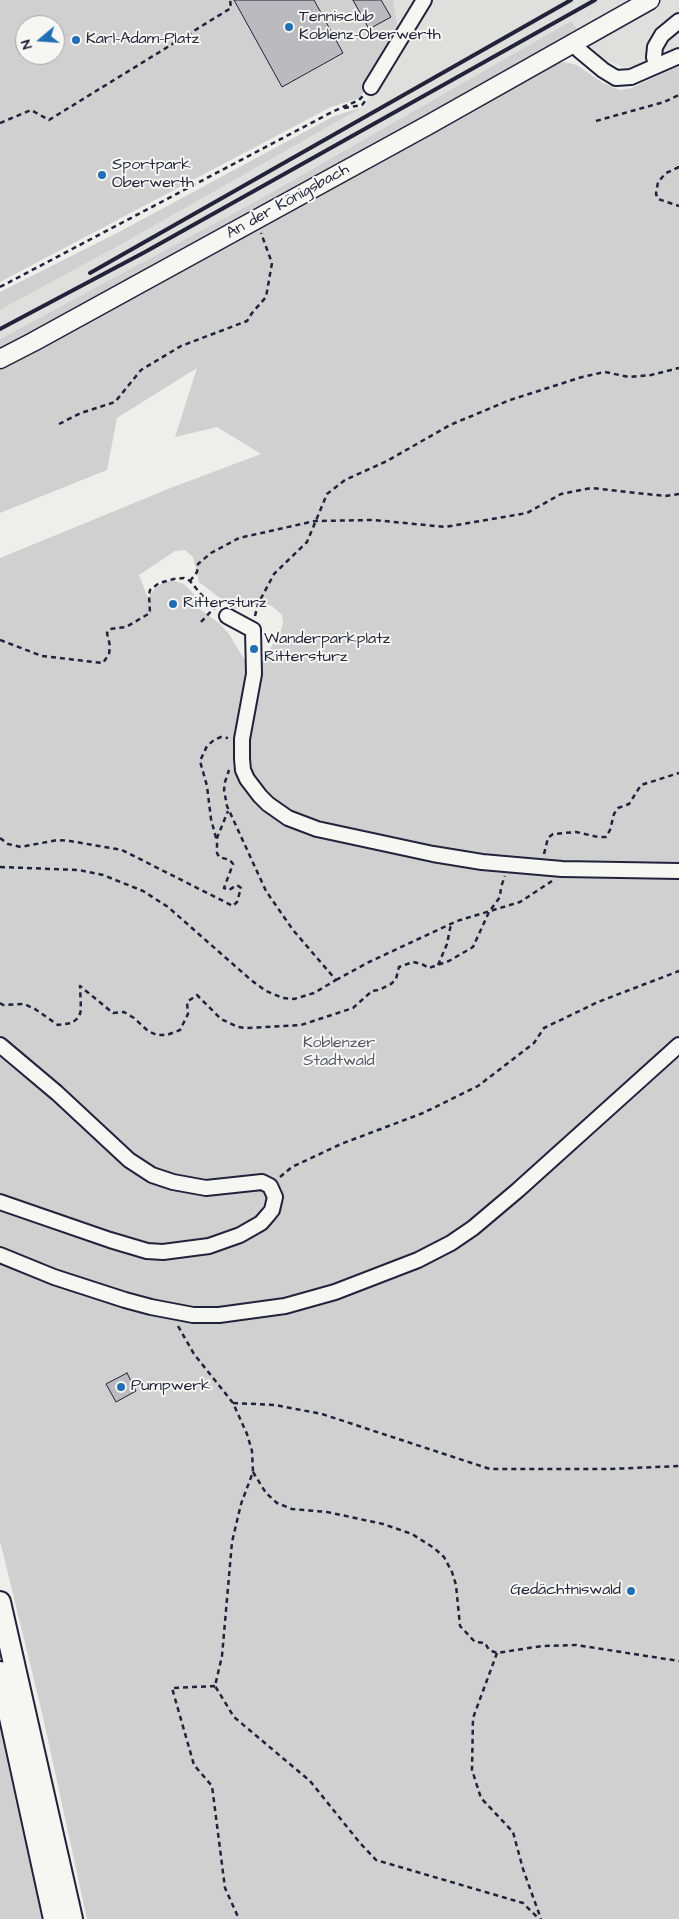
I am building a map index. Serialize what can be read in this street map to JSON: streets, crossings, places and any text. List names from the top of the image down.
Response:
{
  "streets": {
    "main road": ["An der Königsbach"]
  },
  "parks": ["Koblenzer Stadtwald"],
  "places": [
    "Tennisclub Koblenz-Oberwerth",
    "Karl-Adam-Platz",
    "Sportpark Oberwerth",
    "Rittersturz",
    "Wanderparkplatz Rittersturz",
    "Pumpwerk",
    "Gedächtniswald"
  ],
  "north": "left"
}
